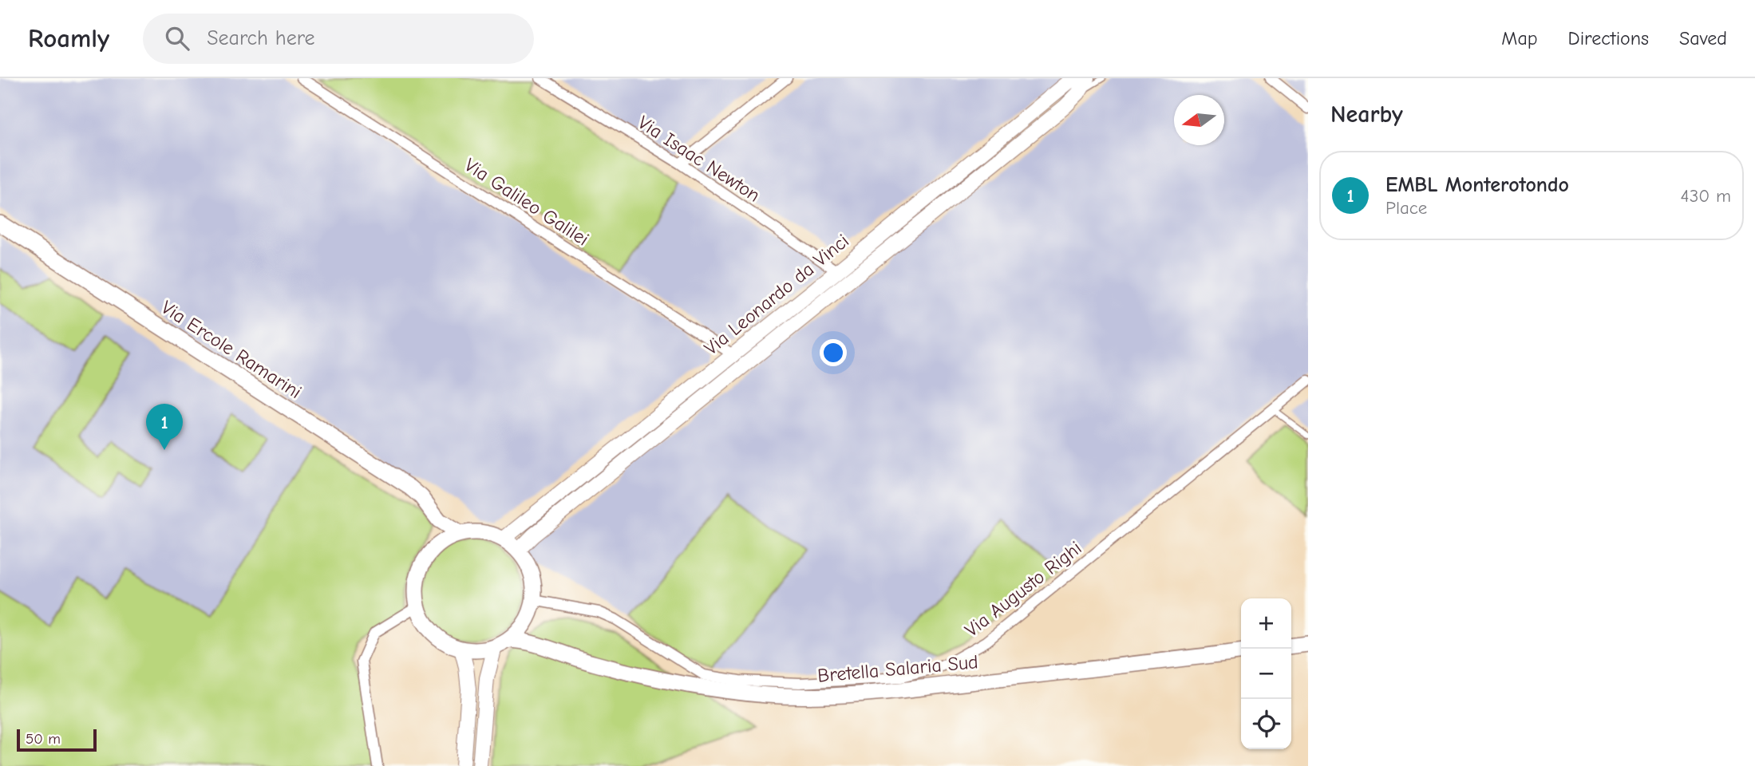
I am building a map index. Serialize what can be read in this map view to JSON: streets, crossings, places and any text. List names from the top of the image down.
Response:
{
  "streets": {
    "main road": ["Via Leonardo da Vinci", "Via Ercole Ramarini", "Bretella Salaria Sud"],
    "street": ["Via Isaac Newton", "Via Galileo Galilei", "Via Augusto Righi"]
  },
  "crossings": [
    ["Via Isaac Newton", "Via Leonardo da Vinci"],
    ["Via Galileo Galilei", "Via Leonardo da Vinci"],
    ["Via Leonardo da Vinci", "Via Ercole Ramarini"],
    ["Via Leonardo da Vinci", "Via Augusto Righi"],
    ["Via Leonardo da Vinci", "Bretella Salaria Sud"],
    ["Via Ercole Ramarini", "Via Augusto Righi"],
    ["Via Ercole Ramarini", "Bretella Salaria Sud"],
    ["Via Augusto Righi", "Bretella Salaria Sud"]
  ],
  "scale_bar": "50 m",
  "north": "left",
  "page": {
    "header": "Roamly",
    "search": "Search here",
    "nav": ["Map", "Directions", "Saved"],
    "heading": "Nearby",
    "list": [
      {
        "mark": "1",
        "name": "EMBL Monterotondo",
        "note": "Place",
        "value": "430 m"
      }
    ],
    "pins": "1",
    "map_buttons": ["+", "−"],
    "scale": "50 m"
  }
}
